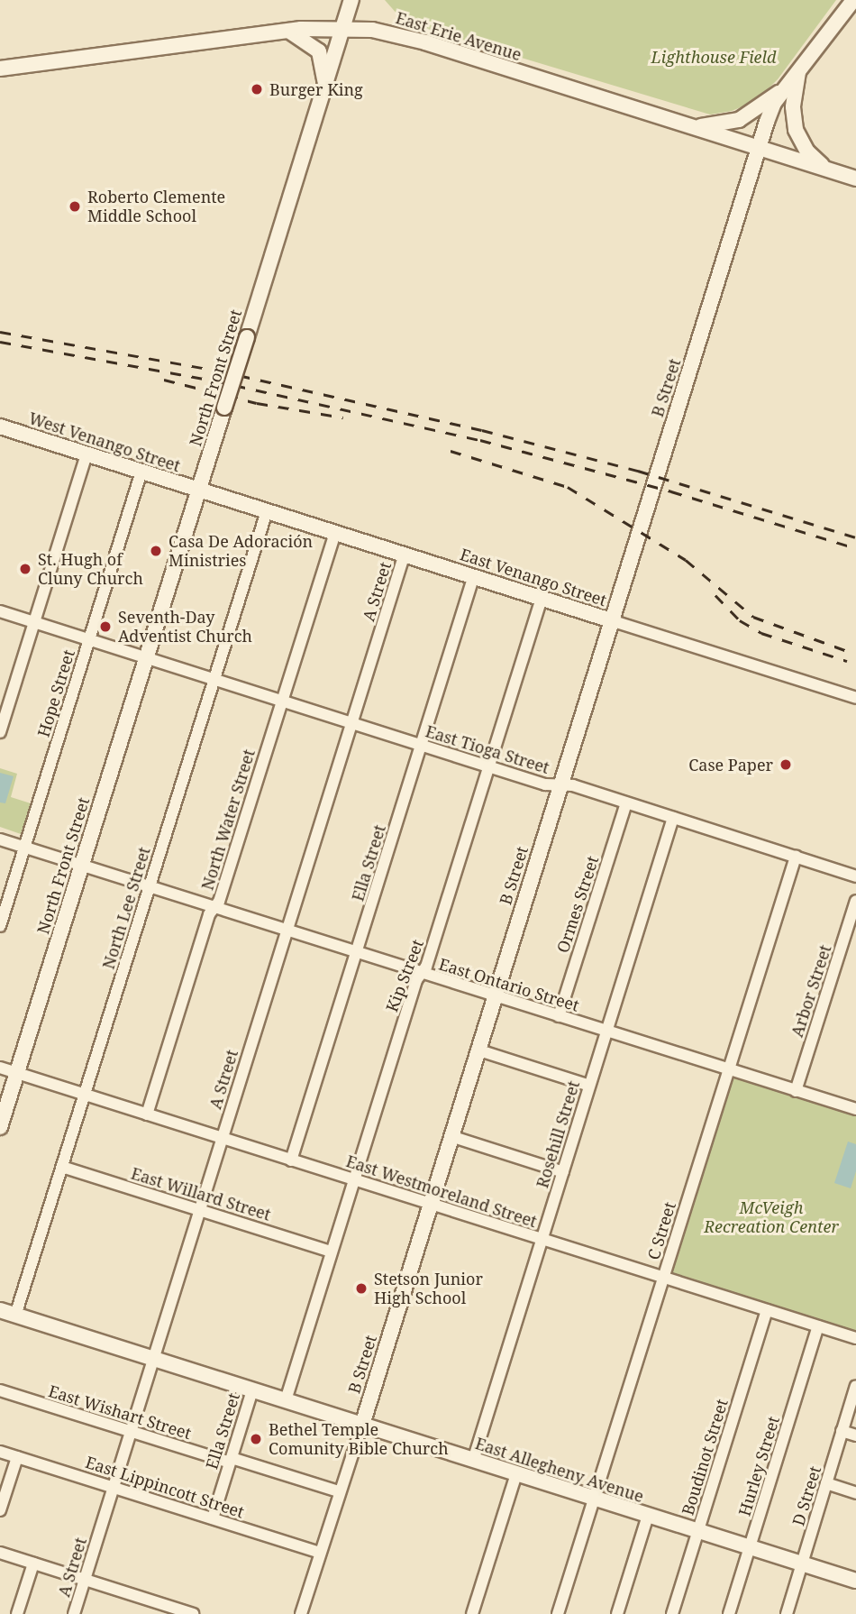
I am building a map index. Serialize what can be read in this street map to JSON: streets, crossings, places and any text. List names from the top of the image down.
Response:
{
  "streets": {
    "main road": [
      "East Erie Avenue",
      "North Front Street",
      "B Street",
      "West Venango Street",
      "East Venango Street",
      "East Allegheny Avenue"
    ],
    "street": [
      "A Street",
      "Hope Street",
      "East Tioga Street",
      "North Water Street",
      "Ella Street",
      "Ormes Street",
      "North Lee Street",
      "Kip Street",
      "East Ontario Street",
      "Arbor Street",
      "Rosehill Street",
      "East Westmoreland Street",
      "East Willard Street",
      "C Street",
      "East Wishart Street",
      "Boudinot Street",
      "Hurley Street",
      "East Lippincott Street",
      "D Street"
    ]
  },
  "crossings": [
    ["East Erie Avenue", "North Front Street"],
    ["East Erie Avenue", "B Street"],
    ["North Front Street", "West Venango Street"],
    ["North Front Street", "East Venango Street"],
    ["North Front Street", "East Tioga Street"],
    ["North Front Street", "East Ontario Street"],
    ["North Front Street", "East Westmoreland Street"],
    ["B Street", "East Venango Street"],
    ["B Street", "East Tioga Street"],
    ["B Street", "East Ontario Street"],
    ["B Street", "East Westmoreland Street"],
    ["B Street", "East Wishart Street"],
    ["B Street", "East Allegheny Avenue"],
    ["B Street", "East Lippincott Street"],
    ["West Venango Street", "East Venango Street"],
    ["West Venango Street", "Hope Street"],
    ["East Venango Street", "A Street"],
    ["East Venango Street", "North Water Street"],
    ["East Venango Street", "Ella Street"],
    ["East Venango Street", "North Lee Street"],
    ["East Venango Street", "Kip Street"],
    ["A Street", "East Tioga Street"],
    ["A Street", "East Ontario Street"],
    ["A Street", "East Westmoreland Street"],
    ["A Street", "East Willard Street"],
    ["A Street", "East Wishart Street"],
    ["A Street", "East Allegheny Avenue"],
    ["A Street", "East Lippincott Street"],
    ["Hope Street", "East Tioga Street"],
    ["Hope Street", "East Ontario Street"],
    ["East Tioga Street", "North Water Street"],
    ["East Tioga Street", "Ella Street"],
    ["East Tioga Street", "Ormes Street"],
    ["East Tioga Street", "North Lee Street"],
    ["East Tioga Street", "Kip Street"],
    ["East Tioga Street", "Rosehill Street"],
    ["East Tioga Street", "C Street"],
    ["North Water Street", "East Ontario Street"],
    ["North Water Street", "East Westmoreland Street"],
    ["Ella Street", "East Ontario Street"],
    ["Ella Street", "East Westmoreland Street"],
    ["Ella Street", "East Wishart Street"],
    ["Ella Street", "East Allegheny Avenue"],
    ["Ella Street", "East Lippincott Street"],
    ["Ormes Street", "East Ontario Street"],
    ["North Lee Street", "East Ontario Street"],
    ["North Lee Street", "East Westmoreland Street"],
    ["North Lee Street", "East Willard Street"],
    ["North Lee Street", "East Allegheny Avenue"],
    ["Kip Street", "East Ontario Street"],
    ["Kip Street", "East Westmoreland Street"],
    ["Kip Street", "East Willard Street"],
    ["Kip Street", "East Allegheny Avenue"],
    ["East Ontario Street", "Arbor Street"],
    ["East Ontario Street", "Rosehill Street"],
    ["East Ontario Street", "C Street"],
    ["Rosehill Street", "East Westmoreland Street"],
    ["Rosehill Street", "East Allegheny Avenue"],
    ["East Westmoreland Street", "C Street"],
    ["East Westmoreland Street", "Boudinot Street"],
    ["East Westmoreland Street", "Hurley Street"],
    ["C Street", "East Allegheny Avenue"],
    ["Boudinot Street", "East Allegheny Avenue"],
    ["Hurley Street", "East Allegheny Avenue"],
    ["East Allegheny Avenue", "D Street"]
  ],
  "parks": ["Lighthouse Field", "McVeigh Recreation Center"],
  "places": [
    "Burger King",
    "Roberto Clemente Middle School",
    "Casa De Adoración Ministries",
    "St. Hugh of Cluny Church",
    "Seventh-Day Adventist Church",
    "Case Paper",
    "Stetson Junior High School",
    "Bethel Temple Comunity Bible Church"
  ]
}
